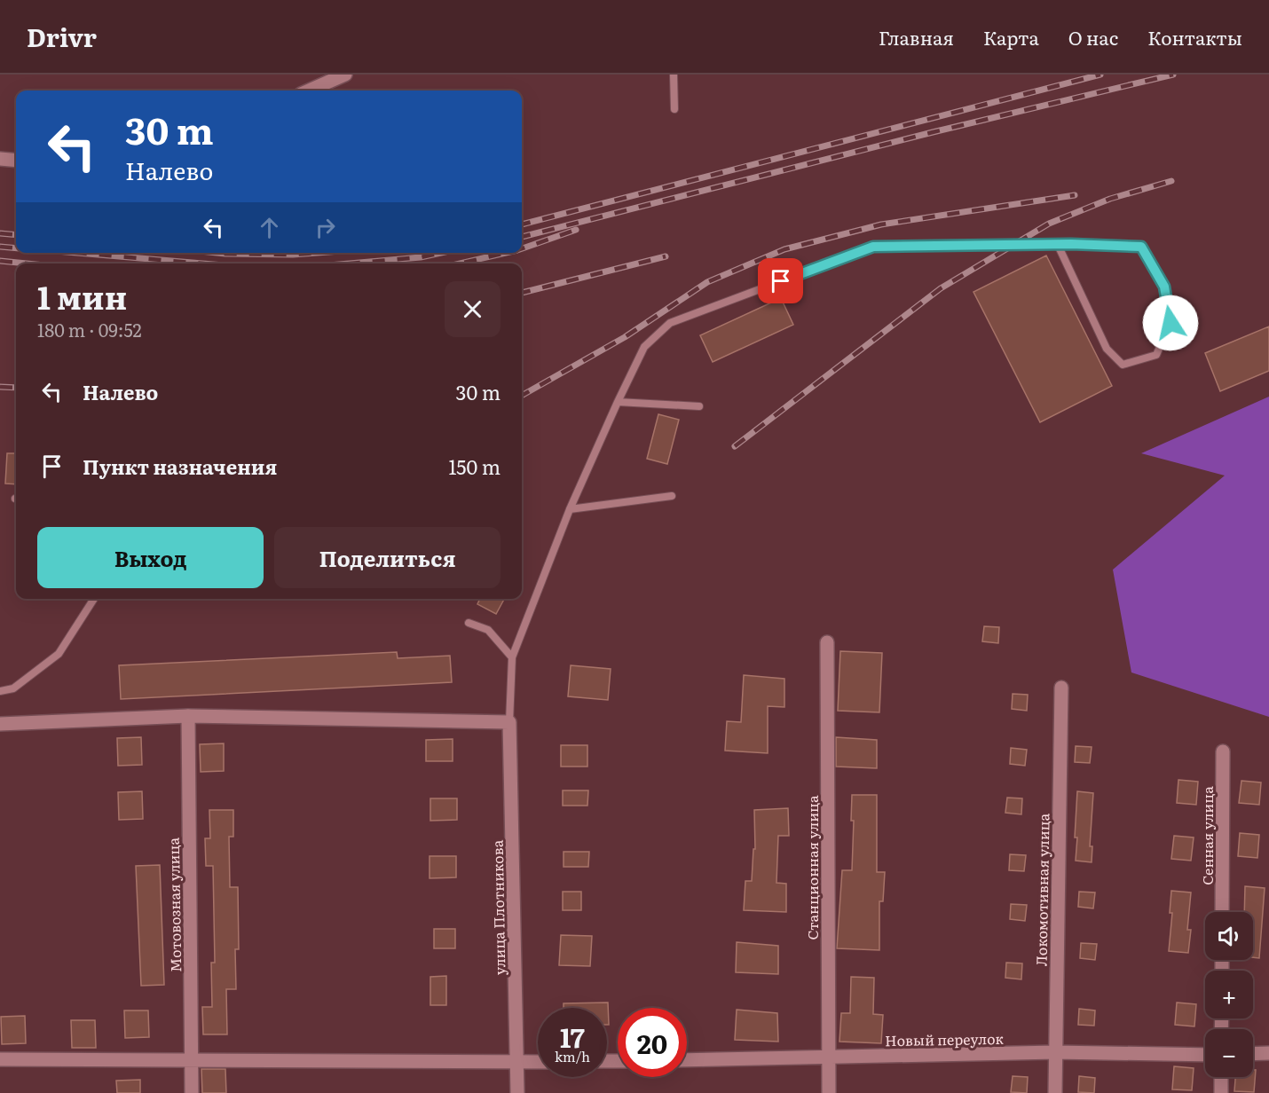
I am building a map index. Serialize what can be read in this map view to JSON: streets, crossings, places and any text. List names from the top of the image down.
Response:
{
  "streets": {
    "street": [
      "Сенная улица",
      "Станционная улица",
      "Локомотивная улица",
      "Мотовозная улица",
      "улица Плотникова",
      "Новый переулок"
    ]
  },
  "crossings": [
    ["Станционная улица", "Новый переулок"],
    ["Локомотивная улица", "Новый переулок"]
  ],
  "page": {
    "header": "Drivr",
    "nav": [
      "Главная",
      "Карта",
      "О нас",
      "Контакты"
    ],
    "turn": ["30 m", "Налево"],
    "heading": ["1 мин", "180 m · 09:52"],
    "list": [
      {
        "name": "Налево",
        "value": "30 m"
      },
      {
        "name": "Пункт назначения",
        "value": "150 m"
      }
    ],
    "buttons": ["Выход", "Поделиться"],
    "map_buttons": ["+", "−"],
    "speed": "17 km/h",
    "limit": "20"
  }
}
